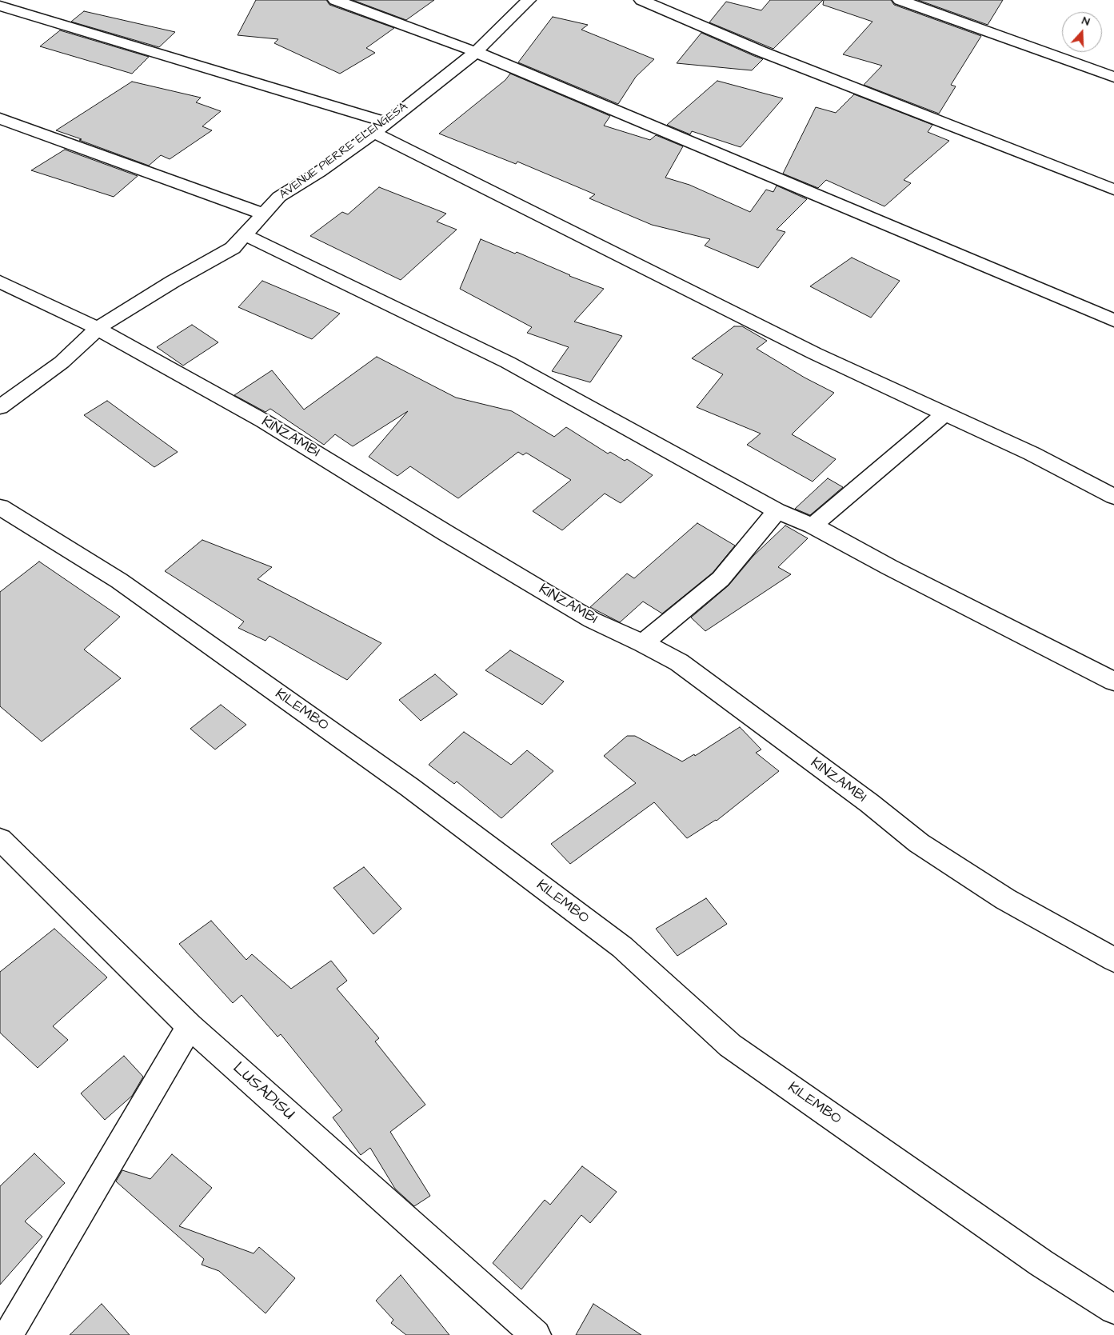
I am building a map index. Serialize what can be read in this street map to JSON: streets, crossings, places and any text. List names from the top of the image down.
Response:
{
  "streets": {
    "street": [
      "AVENUE PIERRE ELENGESA",
      "KINZAMBI",
      "KILEMBO",
      "LUSADISU"
    ]
  },
  "crossings": [
    ["AVENUE PIERRE ELENGESA", "KINZAMBI"]
  ],
  "north": "top"
}
